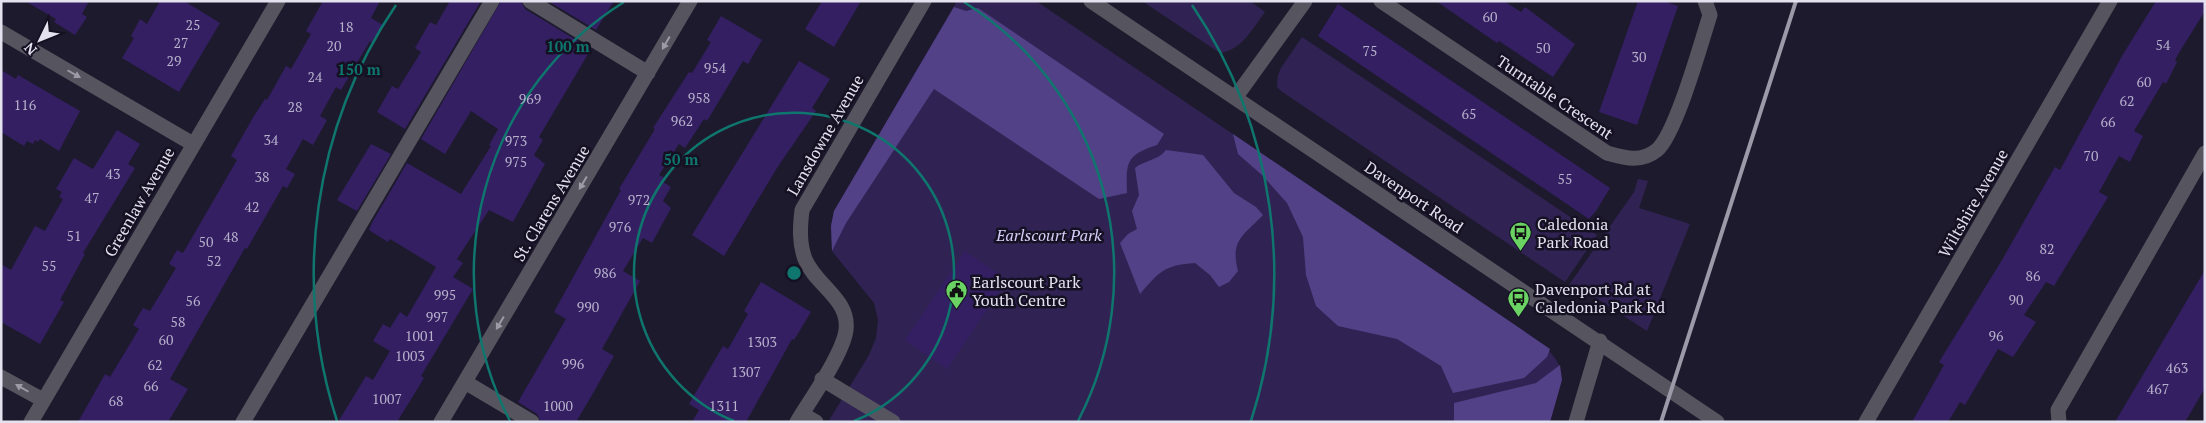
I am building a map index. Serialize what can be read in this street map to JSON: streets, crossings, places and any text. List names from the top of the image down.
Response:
{
  "streets": {
    "street": [
      "Turntable Crescent",
      "Lansdowne Avenue",
      "Davenport Road",
      "Greenlaw Avenue",
      "St. Clarens Avenue",
      "Wiltshire Avenue"
    ]
  },
  "one_way": ["St. Clarens Avenue"],
  "parks": ["Earlscourt Park"],
  "places": {
    "bus stop": ["Caledonia Park Road", "Davenport Rd at Caledonia Park Rd"],
    "public building": ["Earlscourt Park Youth Centre"]
  },
  "house_numbers": [
    "60",
    "25",
    "18",
    "27",
    "54",
    "20",
    "50",
    "75",
    "30",
    "29",
    "954",
    "24",
    "60",
    "958",
    "969",
    "62",
    "116",
    "28",
    "65",
    "962",
    "66",
    "34",
    "973",
    "70",
    "975",
    "43",
    "38",
    "55",
    "47",
    "972",
    "42",
    "976",
    "51",
    "48",
    "50",
    "82",
    "52",
    "55",
    "986",
    "86",
    "995",
    "90",
    "56",
    "990",
    "997",
    "58",
    "1001",
    "96",
    "60",
    "1303",
    "1003",
    "996",
    "62",
    "463",
    "1307",
    "66",
    "467",
    "1007",
    "68",
    "1000",
    "1311"
  ],
  "north": "bottom left",
  "rings": ["100 m", "150 m", "50 m"]
}
